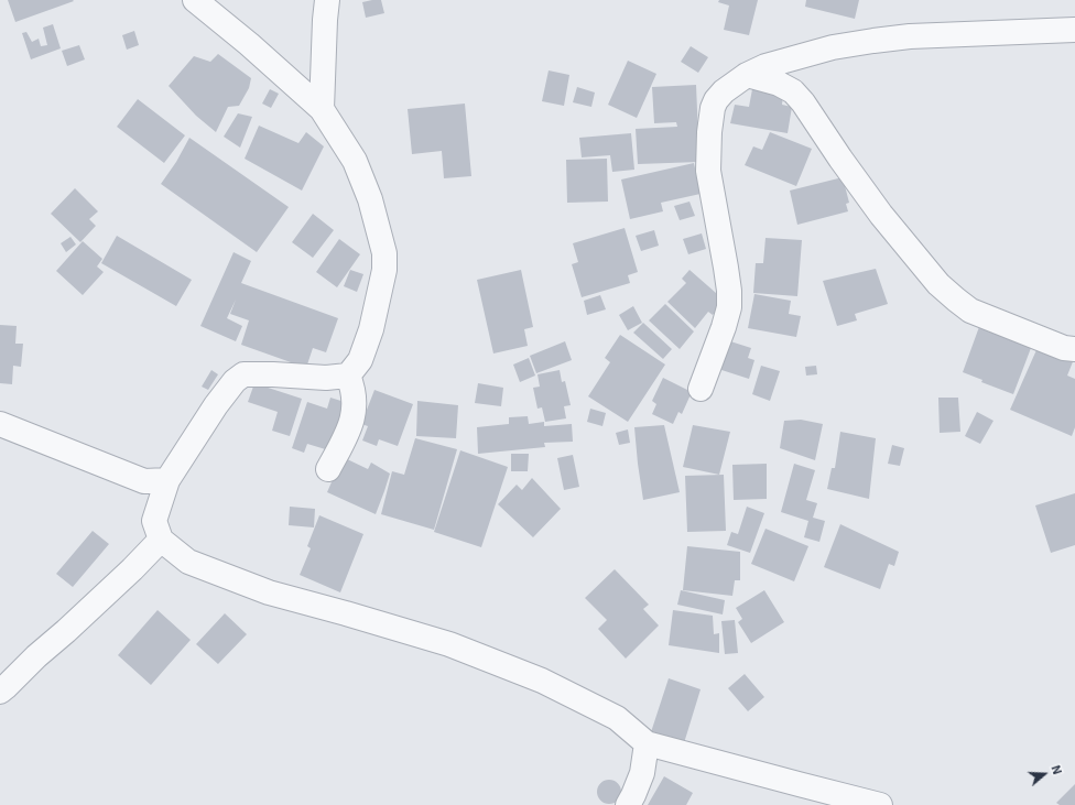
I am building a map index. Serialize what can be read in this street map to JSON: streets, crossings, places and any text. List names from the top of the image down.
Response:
{
  "north": "right"
}
